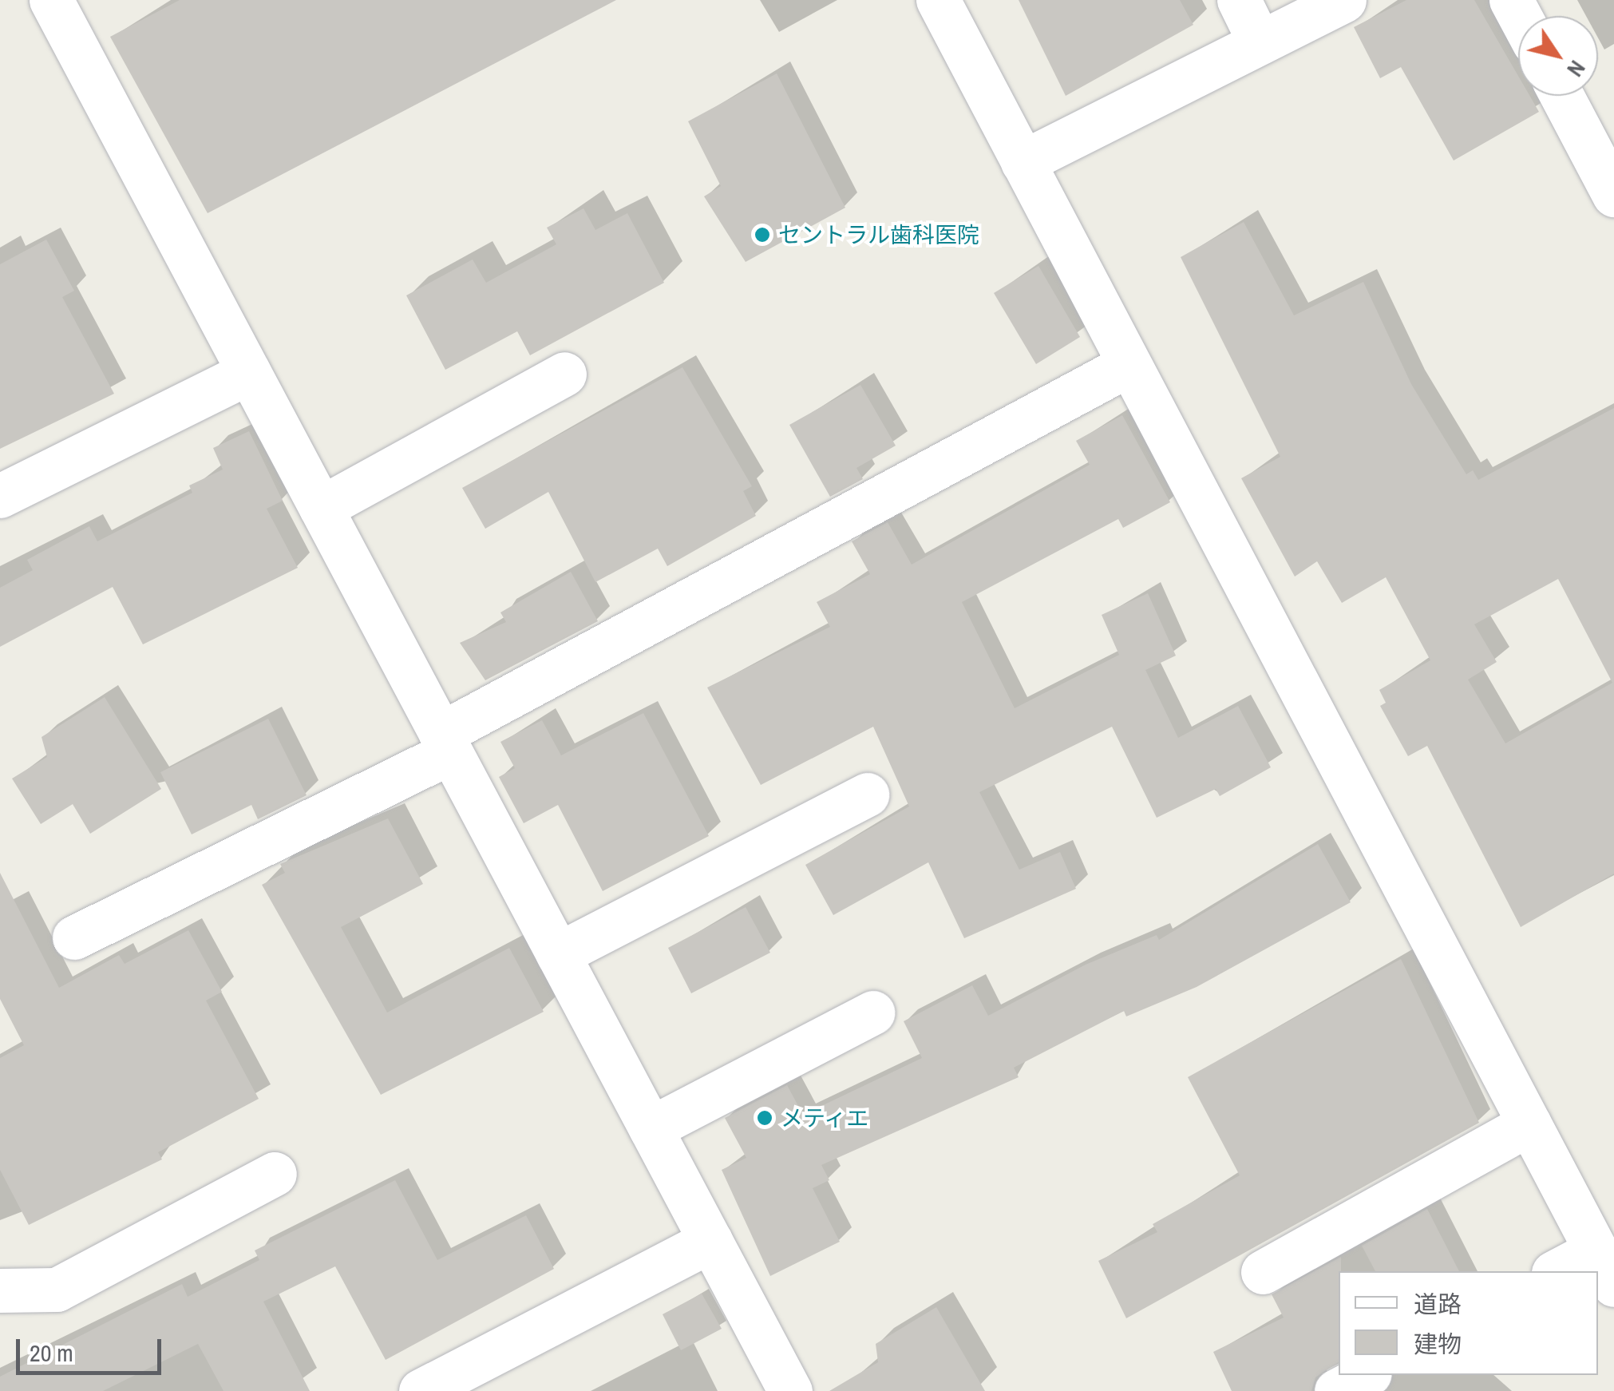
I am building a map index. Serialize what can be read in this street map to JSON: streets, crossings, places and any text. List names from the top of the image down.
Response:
{
  "places": ["セントラル歯科医院", "メティエ"],
  "legend": ["道路", "建物"],
  "scale_bar": "20 m",
  "north": "bottom right"
}
